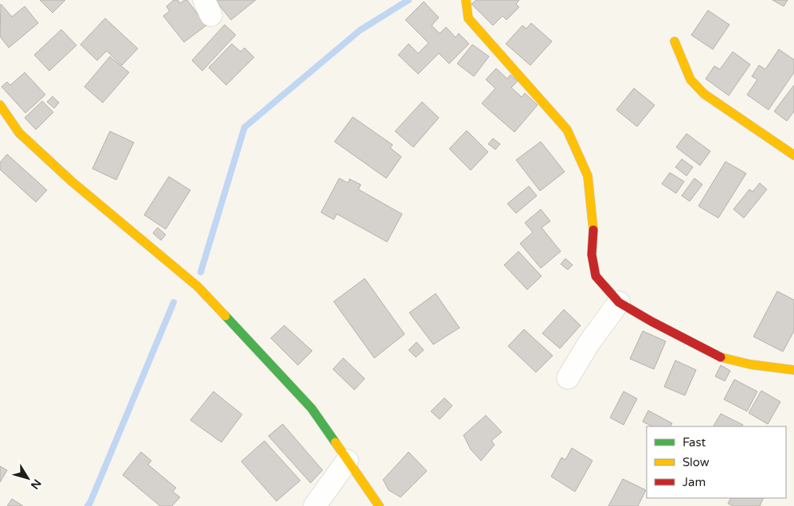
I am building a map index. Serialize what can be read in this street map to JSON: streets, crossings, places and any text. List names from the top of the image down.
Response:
{
  "legend": ["Fast", "Slow", "Jam"],
  "north": "bottom right"
}
